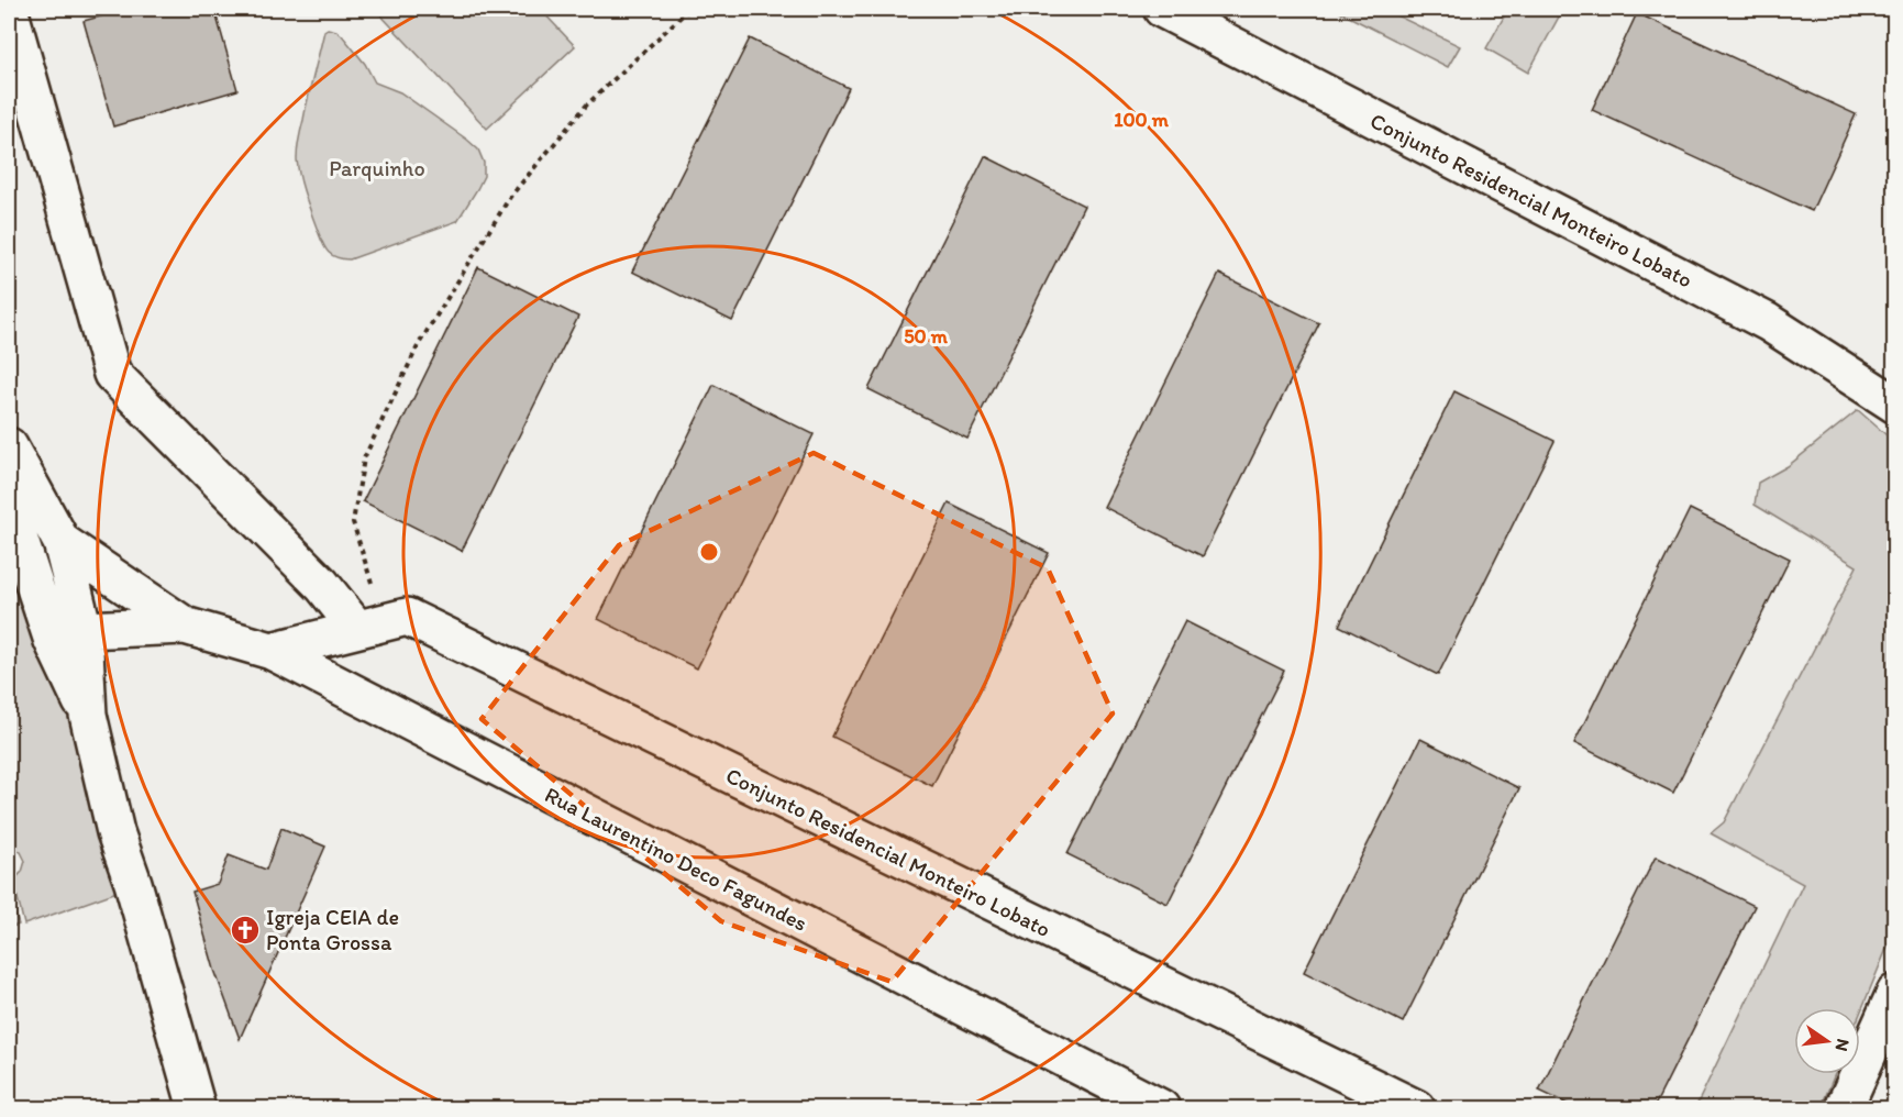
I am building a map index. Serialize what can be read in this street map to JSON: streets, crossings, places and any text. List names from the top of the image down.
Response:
{
  "streets": {
    "street": ["Conjunto Residencial Monteiro Lobato", "Rua Laurentino Deco Fagundes"]
  },
  "crossings": [
    ["Conjunto Residencial Monteiro Lobato", "Rua Laurentino Deco Fagundes"]
  ],
  "parks": ["Parquinho"],
  "places": {
    "church": ["Igreja CEIA de Ponta Grossa"]
  },
  "north": "right",
  "rings": ["100 m", "50 m"]
}
